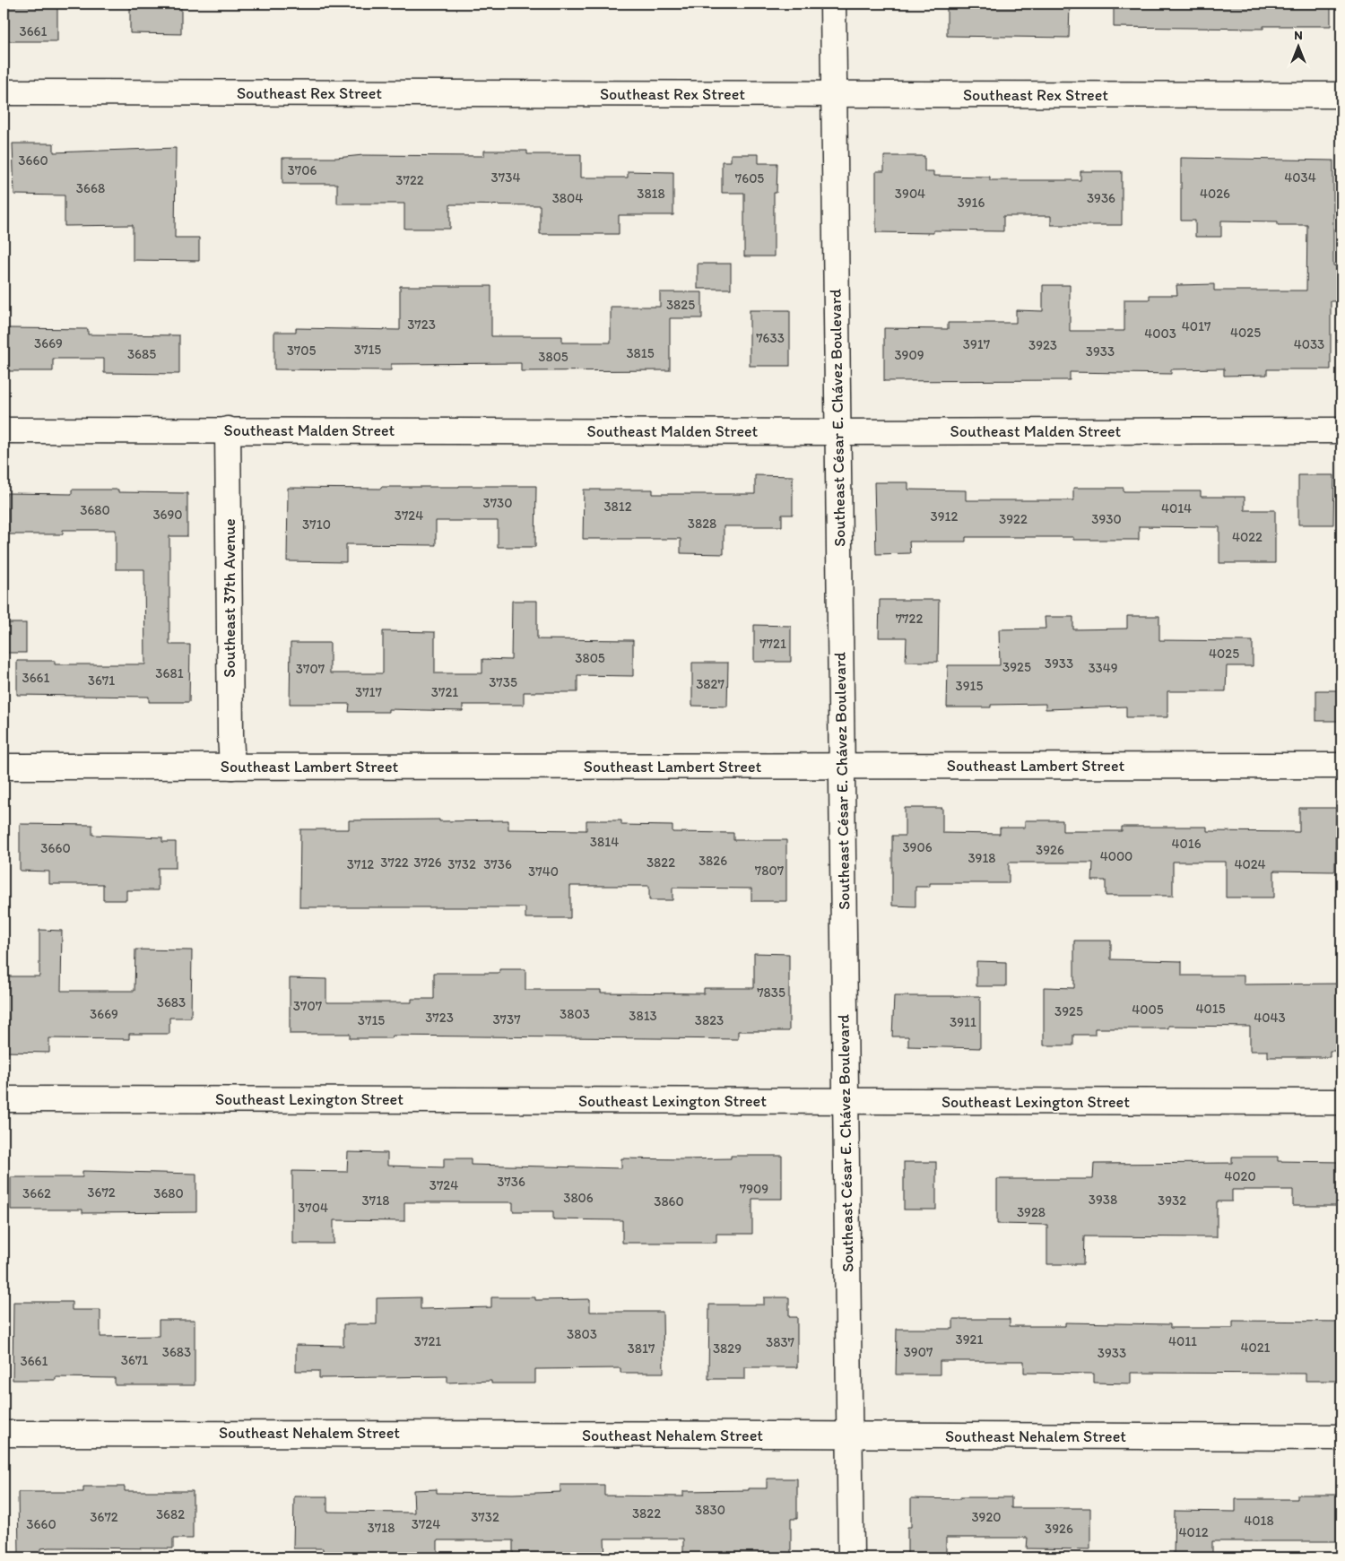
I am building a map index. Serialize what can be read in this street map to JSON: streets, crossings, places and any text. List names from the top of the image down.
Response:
{
  "streets": {
    "street": [
      "Southeast Rex Street",
      "Southeast César E. Chávez Boulevard",
      "Southeast Malden Street",
      "Southeast 37th Avenue",
      "Southeast Lambert Street",
      "Southeast Lexington Street",
      "Southeast Nehalem Street"
    ]
  },
  "crossings": [
    ["Southeast Rex Street", "Southeast César E. Chávez Boulevard"],
    ["Southeast César E. Chávez Boulevard", "Southeast Malden Street"],
    ["Southeast César E. Chávez Boulevard", "Southeast Lambert Street"],
    ["Southeast César E. Chávez Boulevard", "Southeast Lexington Street"],
    ["Southeast César E. Chávez Boulevard", "Southeast Nehalem Street"],
    ["Southeast Malden Street", "Southeast 37th Avenue"],
    ["Southeast 37th Avenue", "Southeast Lambert Street"]
  ],
  "house_numbers": [
    "3661",
    "3660",
    "3706",
    "3734",
    "4034",
    "7605",
    "3722",
    "3668",
    "3818",
    "3904",
    "4026",
    "3804",
    "3936",
    "3916",
    "3825",
    "3723",
    "4017",
    "4025",
    "4003",
    "7633",
    "3669",
    "3917",
    "4033",
    "3923",
    "3715",
    "3705",
    "3933",
    "3815",
    "3685",
    "3909",
    "3805",
    "3730",
    "3812",
    "4014",
    "3680",
    "3690",
    "3724",
    "3912",
    "3922",
    "3930",
    "3828",
    "3710",
    "4022",
    "7722",
    "7721",
    "4025",
    "3805",
    "3933",
    "3925",
    "3349",
    "3707",
    "3681",
    "3661",
    "3671",
    "3735",
    "3827",
    "3915",
    "3717",
    "3721",
    "3814",
    "4016",
    "3906",
    "3660",
    "3926",
    "4000",
    "3918",
    "3826",
    "3722",
    "3726",
    "3822",
    "3712",
    "3732",
    "3736",
    "4024",
    "7807",
    "3740",
    "7835",
    "3683",
    "3707",
    "4015",
    "4005",
    "3925",
    "3669",
    "3803",
    "3813",
    "3723",
    "4043",
    "3737",
    "3715",
    "3823",
    "3911",
    "4020",
    "3736",
    "3724",
    "7909",
    "3672",
    "3662",
    "3680",
    "3806",
    "3938",
    "3718",
    "3932",
    "3860",
    "3704",
    "3928",
    "3803",
    "3921",
    "3721",
    "4011",
    "3837",
    "4021",
    "3817",
    "3829",
    "3683",
    "3907",
    "3933",
    "3671",
    "3661",
    "3830",
    "3822",
    "3682",
    "3672",
    "3732",
    "3920",
    "4018",
    "3660",
    "3724",
    "3718",
    "3926",
    "4012"
  ],
  "north": "top"
}
